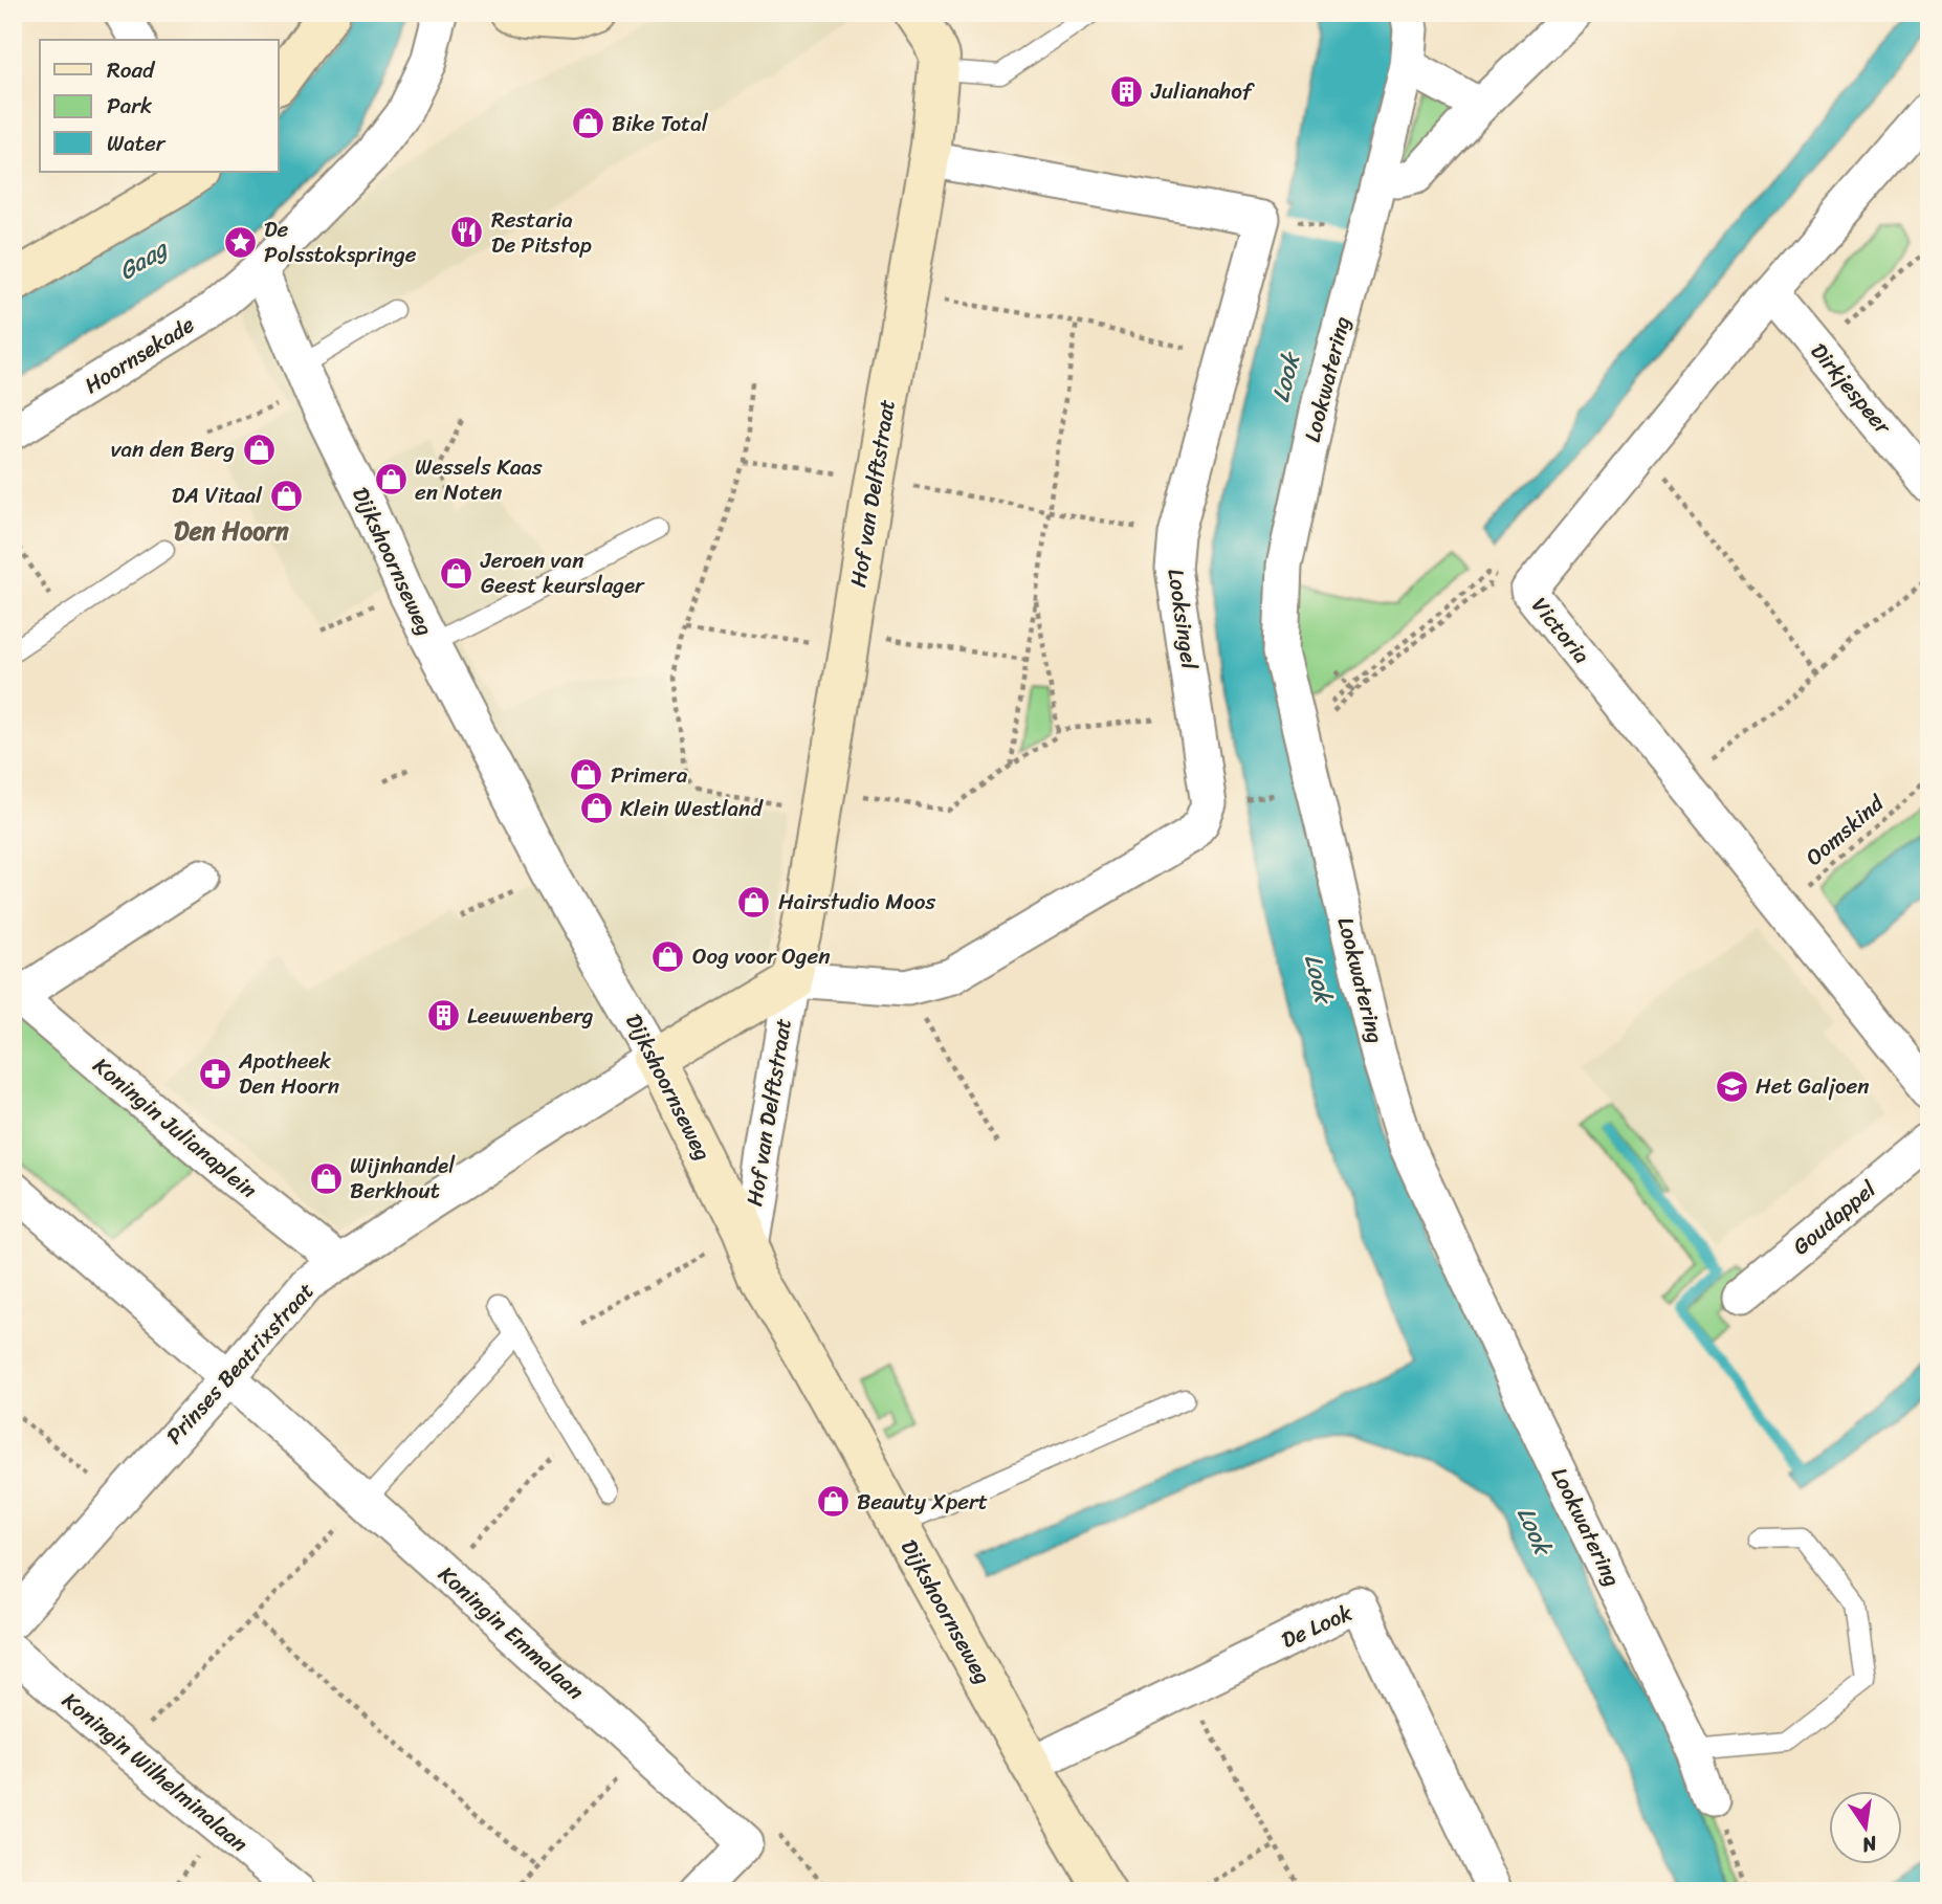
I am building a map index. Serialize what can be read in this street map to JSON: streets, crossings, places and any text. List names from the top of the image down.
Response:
{
  "streets": {
    "street": [
      "Hoornsekade",
      "Lookwatering",
      "Dirkjespeer",
      "Hof van Delftstraat",
      "Dijkshoornseweg",
      "Looksingel",
      "Victoria",
      "Koningin Julianaplein",
      "Goudappel",
      "Prinses Beatrixstraat",
      "De Look",
      "Koningin Emmalaan",
      "Koningin Wilhelminalaan"
    ],
    "path": ["Oomskind"]
  },
  "crossings": [
    ["Hoornsekade", "Dijkshoornseweg"],
    ["Dirkjespeer", "Victoria"],
    ["Hof van Delftstraat", "Dijkshoornseweg"],
    ["Hof van Delftstraat", "Looksingel"],
    ["Hof van Delftstraat", "Prinses Beatrixstraat"],
    ["Dijkshoornseweg", "Prinses Beatrixstraat"],
    ["Dijkshoornseweg", "De Look"],
    ["Victoria", "Oomskind"],
    ["Koningin Julianaplein", "Prinses Beatrixstraat"],
    ["Prinses Beatrixstraat", "Koningin Emmalaan"]
  ],
  "districts": ["Den Hoorn"],
  "water": ["Gaag", "Look"],
  "places": {
    "building": ["Julianahof", "Leeuwenberg"],
    "shop": [
      "Bike Total",
      "van den Berg",
      "Wessels Kaas en Noten",
      "DA Vitaal",
      "Jeroen van Geest keurslager",
      "Primera",
      "Klein Westland",
      "Hairstudio Moos",
      "Oog voor Ogen",
      "Wijnhandel Berkhout",
      "Beauty Xpert"
    ],
    "restaurant": ["Restaria De Pitstop"],
    "place": ["De Polsstokspringe"],
    "pharmacy": ["Apotheek Den Hoorn"],
    "school or university": ["Het Galjoen"]
  },
  "legend": ["Road", "Park", "Water"],
  "north": "bottom"
}
